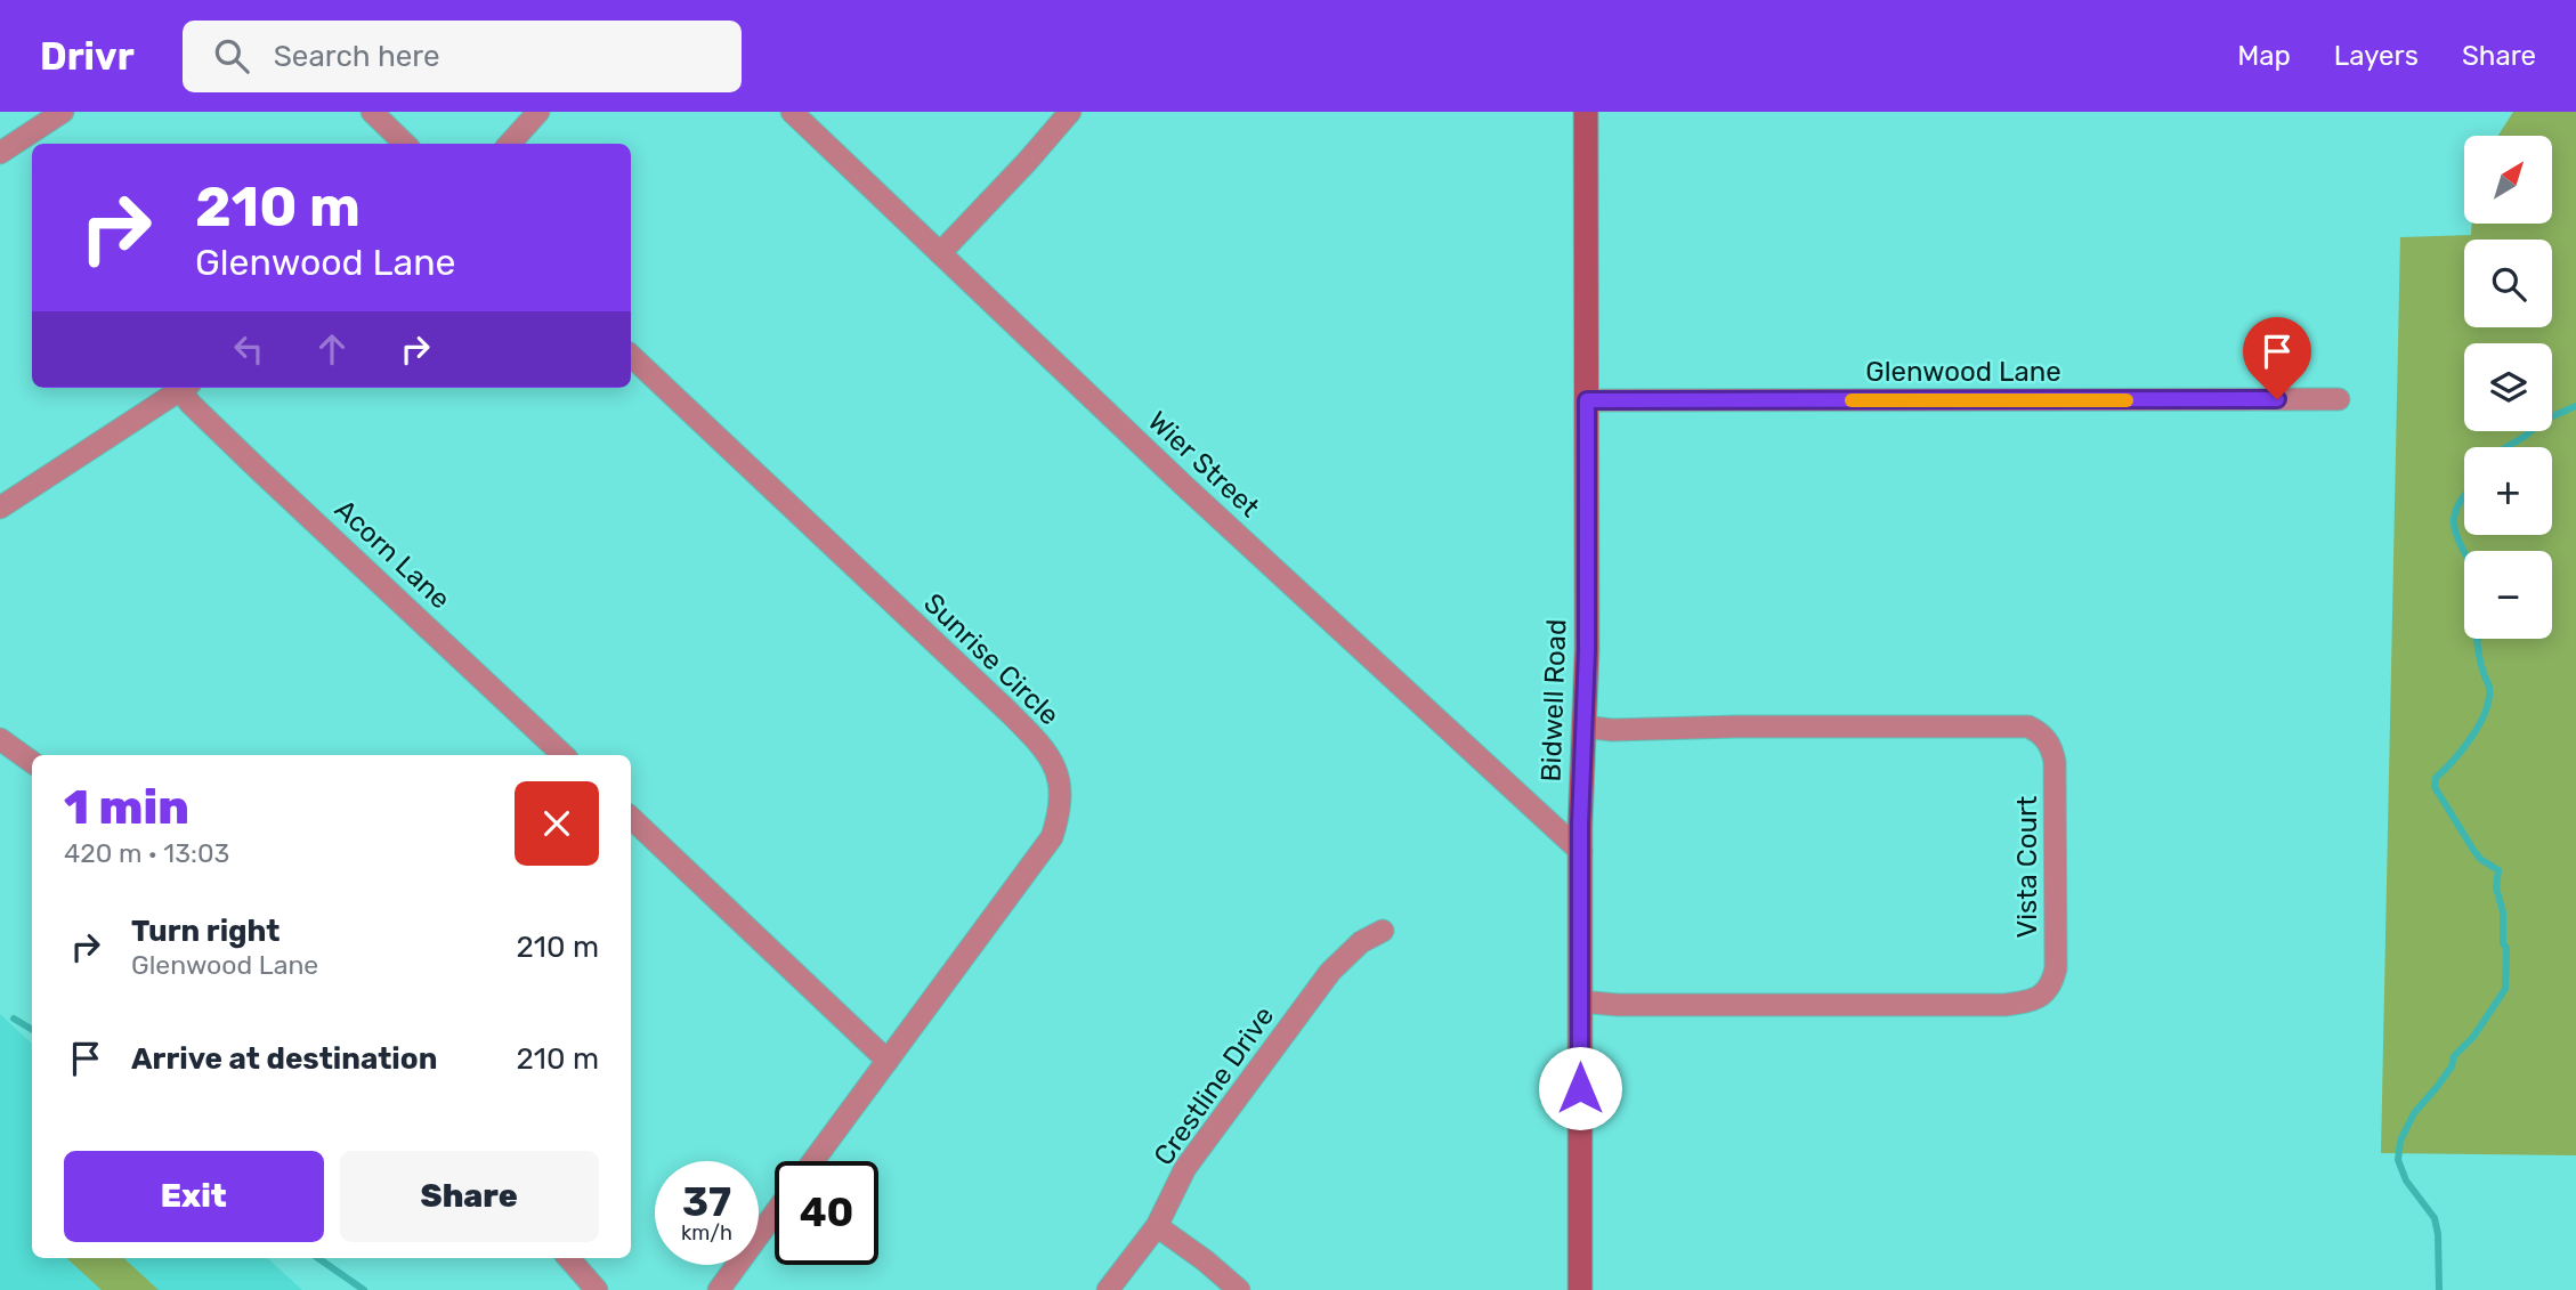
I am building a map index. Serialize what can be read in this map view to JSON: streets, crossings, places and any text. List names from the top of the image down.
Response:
{
  "streets": {
    "street": [
      "Glenwood Lane",
      "Wier Street",
      "Acorn Lane",
      "Sunrise Circle",
      "Bidwell Road",
      "Vista Court",
      "Crestline Drive"
    ]
  },
  "crossings": [
    ["Glenwood Lane", "Bidwell Road"],
    ["Wier Street", "Bidwell Road"],
    ["Bidwell Road", "Vista Court"]
  ],
  "north": "top right",
  "page": {
    "header": "Drivr",
    "search": "Search here",
    "nav": ["Map", "Layers", "Share"],
    "map_buttons": ["+", "−"],
    "turn": ["210 m", "Glenwood Lane"],
    "heading": ["1 min", "420 m · 13:03"],
    "list": [
      {
        "name": "Turn right",
        "note": "Glenwood Lane",
        "value": "210 m"
      },
      {
        "name": "Arrive at destination",
        "value": "210 m"
      }
    ],
    "buttons": ["Exit", "Share"],
    "speed": "37 km/h",
    "limit": "40"
  }
}
